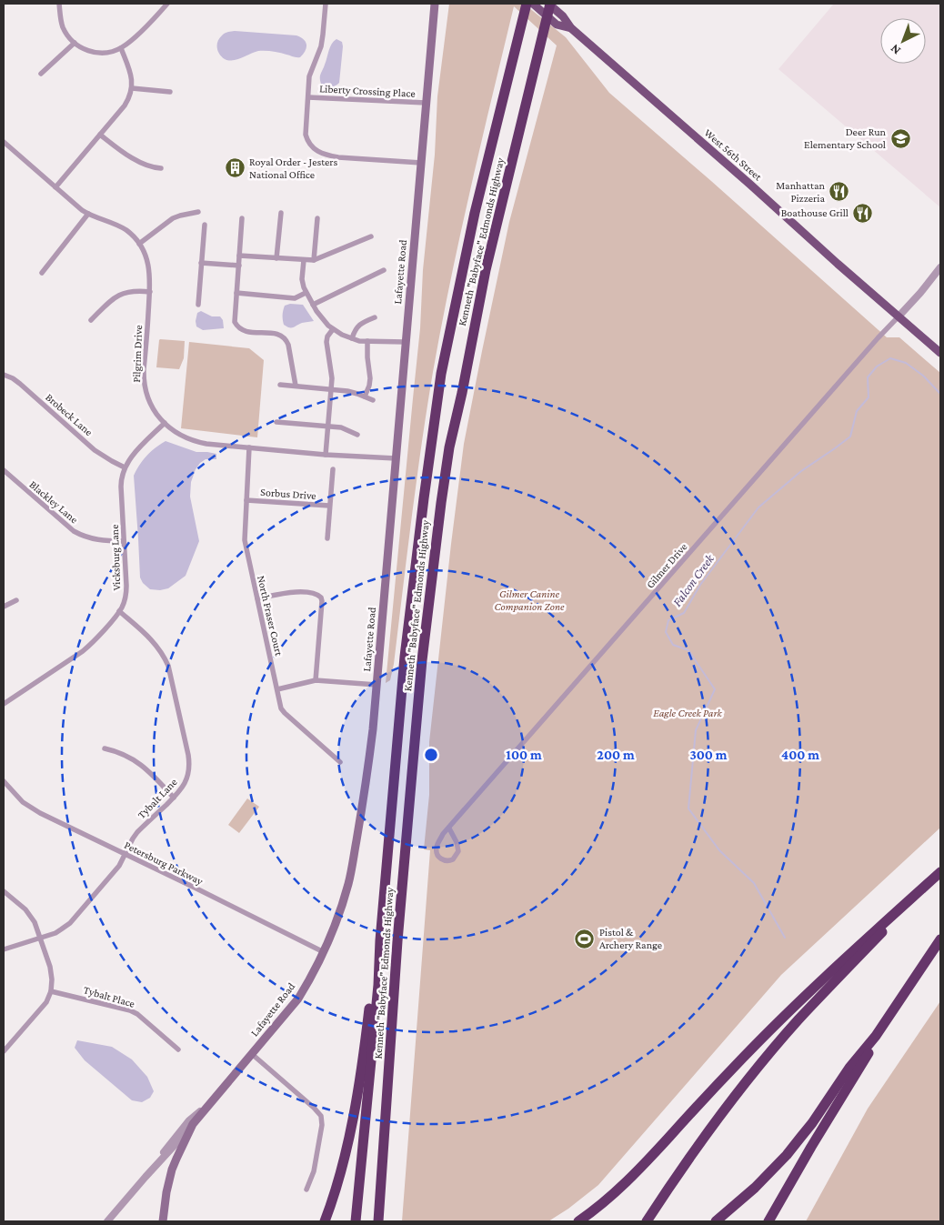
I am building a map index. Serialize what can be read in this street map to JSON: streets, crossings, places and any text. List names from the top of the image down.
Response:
{
  "streets": {
    "highway": ["Kenneth \"Babyface\" Edmonds Highway"],
    "main road": ["West 56th Street", "Lafayette Road"],
    "street": [
      "Liberty Crossing Place",
      "Pilgrim Drive",
      "Brobeck Lane",
      "Sorbus Drive",
      "Blackley Lane",
      "Vicksburg Lane",
      "Gilmer Drive",
      "North Fraser Court",
      "Tybalt Lane",
      "Petersburg Parkway",
      "Tybalt Place"
    ]
  },
  "crossings": [
    ["Liberty Crossing Place", "Lafayette Road"],
    ["West 56th Street", "Kenneth \"Babyface\" Edmonds Highway"],
    ["West 56th Street", "Gilmer Drive"],
    ["Lafayette Road", "Pilgrim Drive"],
    ["Lafayette Road", "Petersburg Parkway"],
    ["Pilgrim Drive", "North Fraser Court"],
    ["Brobeck Lane", "Vicksburg Lane"],
    ["Sorbus Drive", "North Fraser Court"],
    ["Blackley Lane", "Vicksburg Lane"],
    ["Vicksburg Lane", "Tybalt Lane"],
    ["Tybalt Lane", "Petersburg Parkway"]
  ],
  "water": ["Falcon Creek"],
  "parks": ["Gilmer Canine Companion Zone", "Eagle Creek Park"],
  "places": {
    "school or university": ["Deer Run Elementary School"],
    "building": ["Royal Order - Jesters National Office"],
    "restaurant": ["Manhattan Pizzeria", "Boathouse Grill"],
    "sports": ["Pistol & Archery Range"]
  },
  "north": "bottom left",
  "rings": [
    "100 m",
    "200 m",
    "300 m",
    "400 m"
  ]
}
